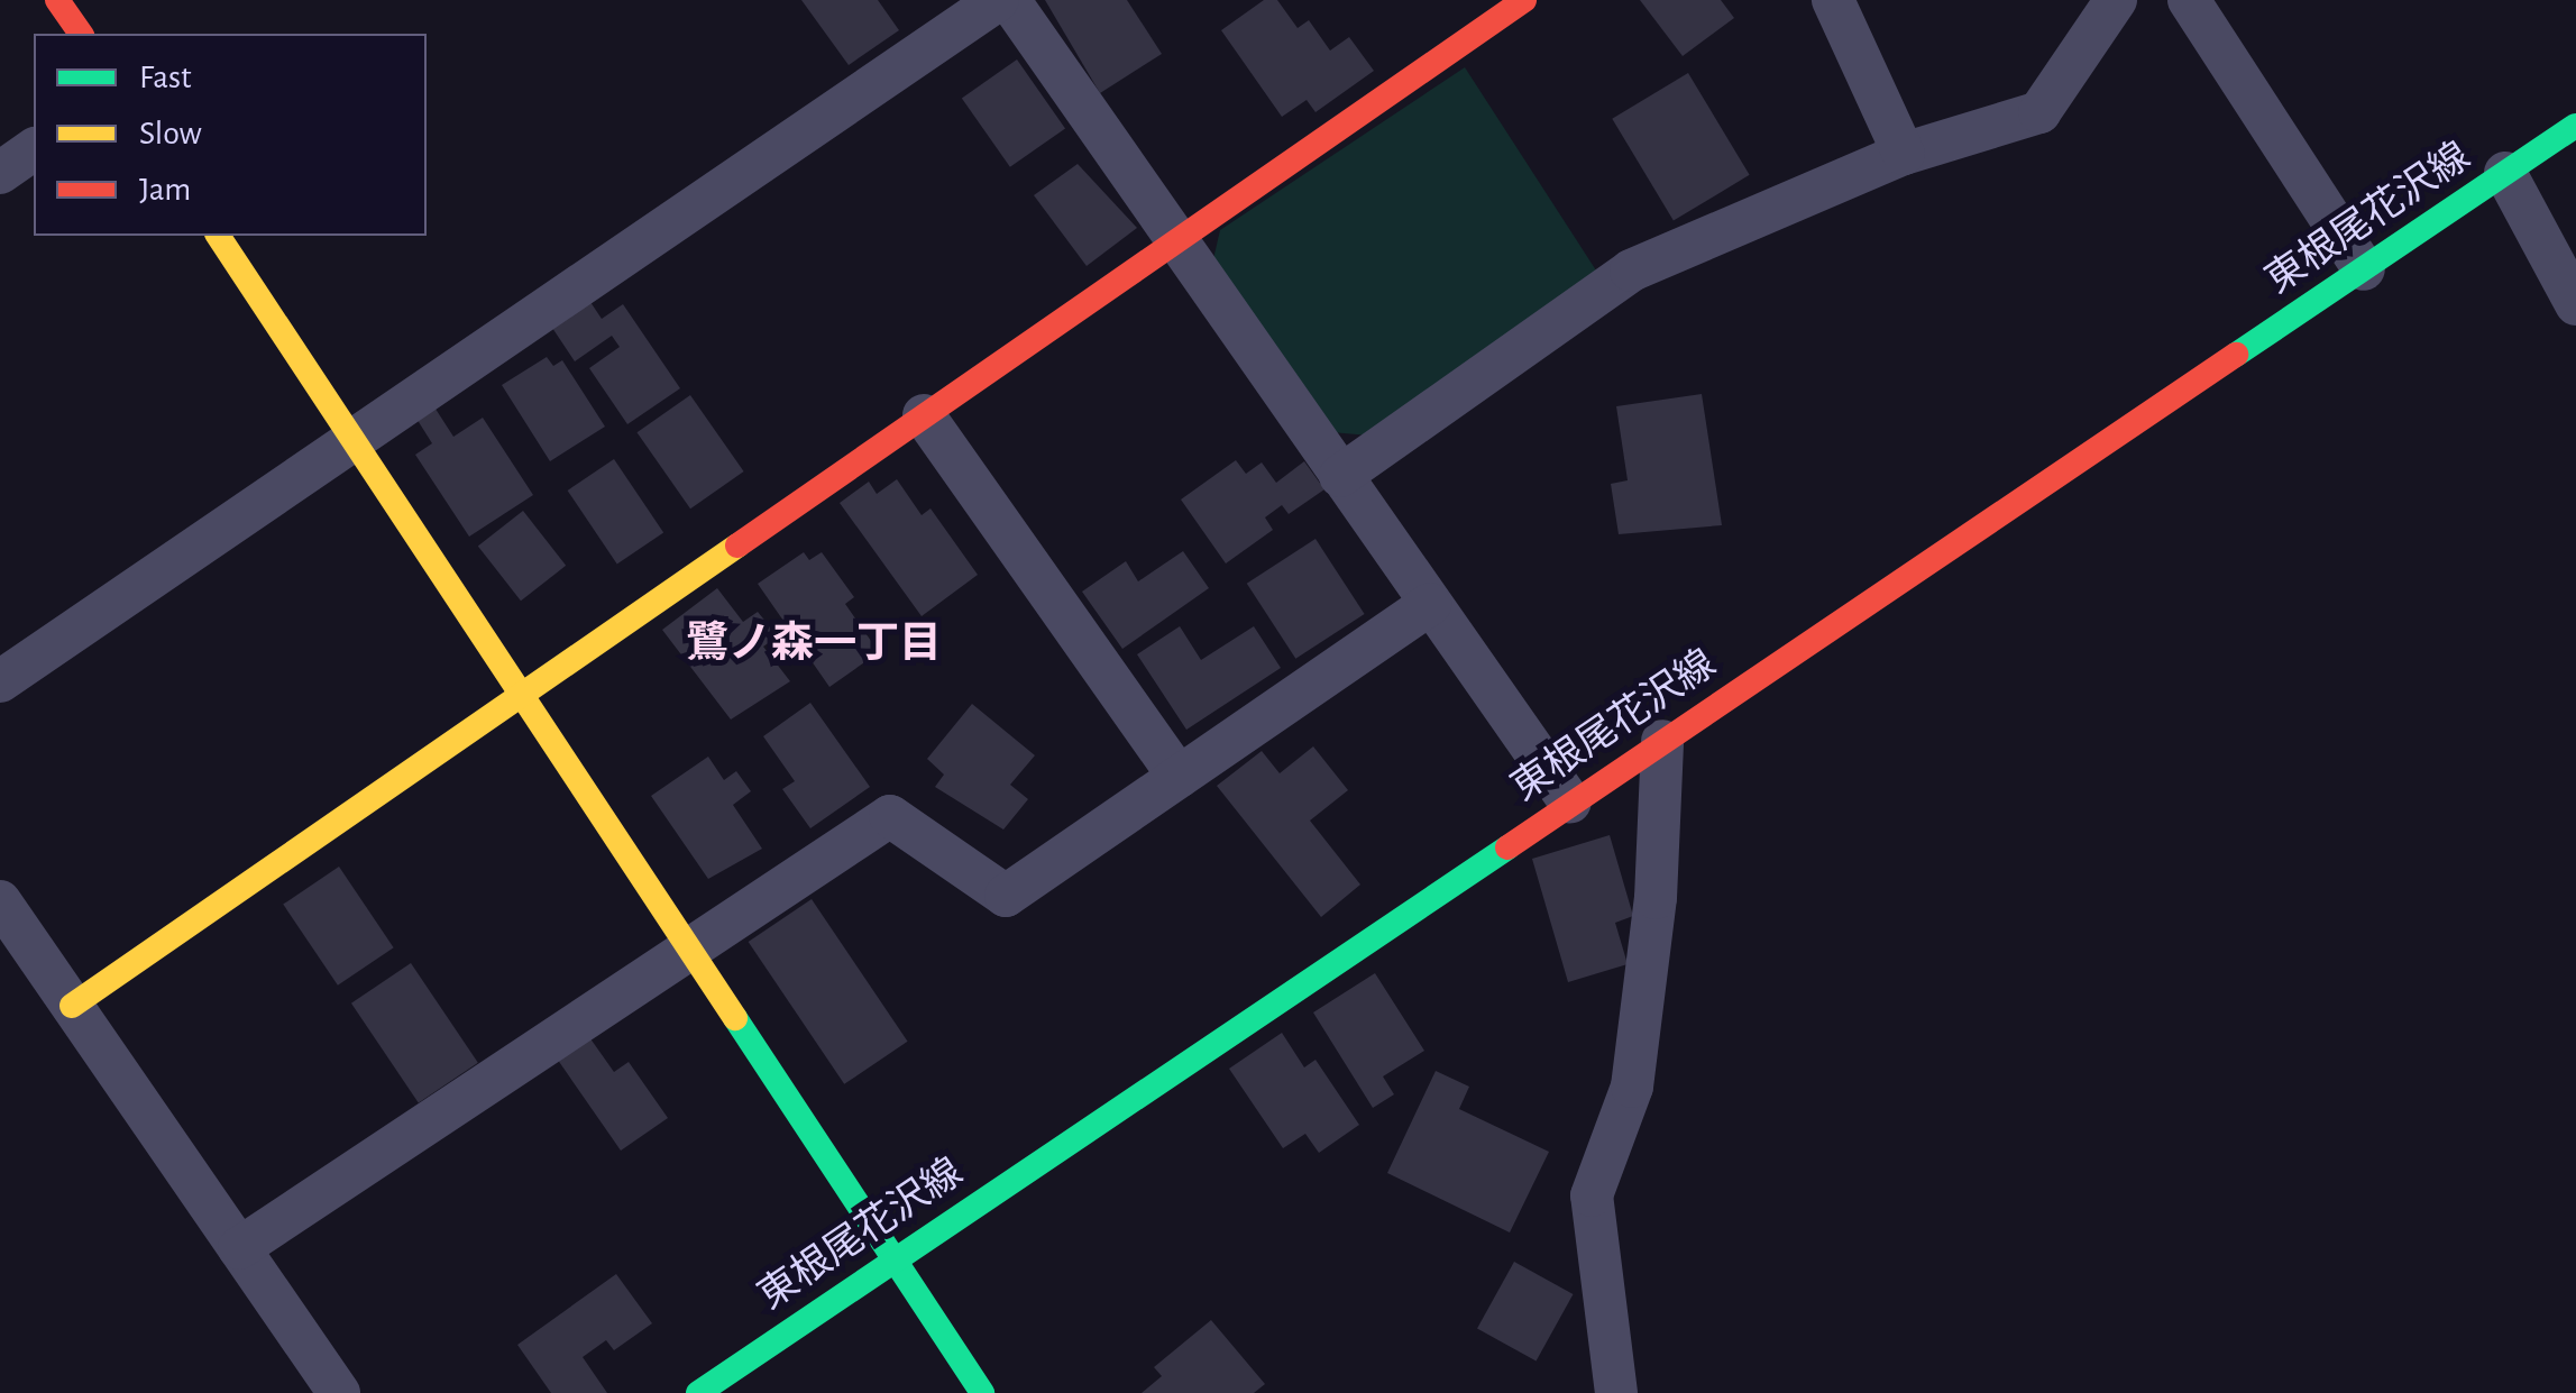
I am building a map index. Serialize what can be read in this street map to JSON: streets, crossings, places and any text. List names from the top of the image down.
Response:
{
  "streets": {
    "street": ["東根尾花沢線"]
  },
  "districts": ["鷺ノ森一丁目"],
  "legend": ["Fast", "Slow", "Jam"]
}
